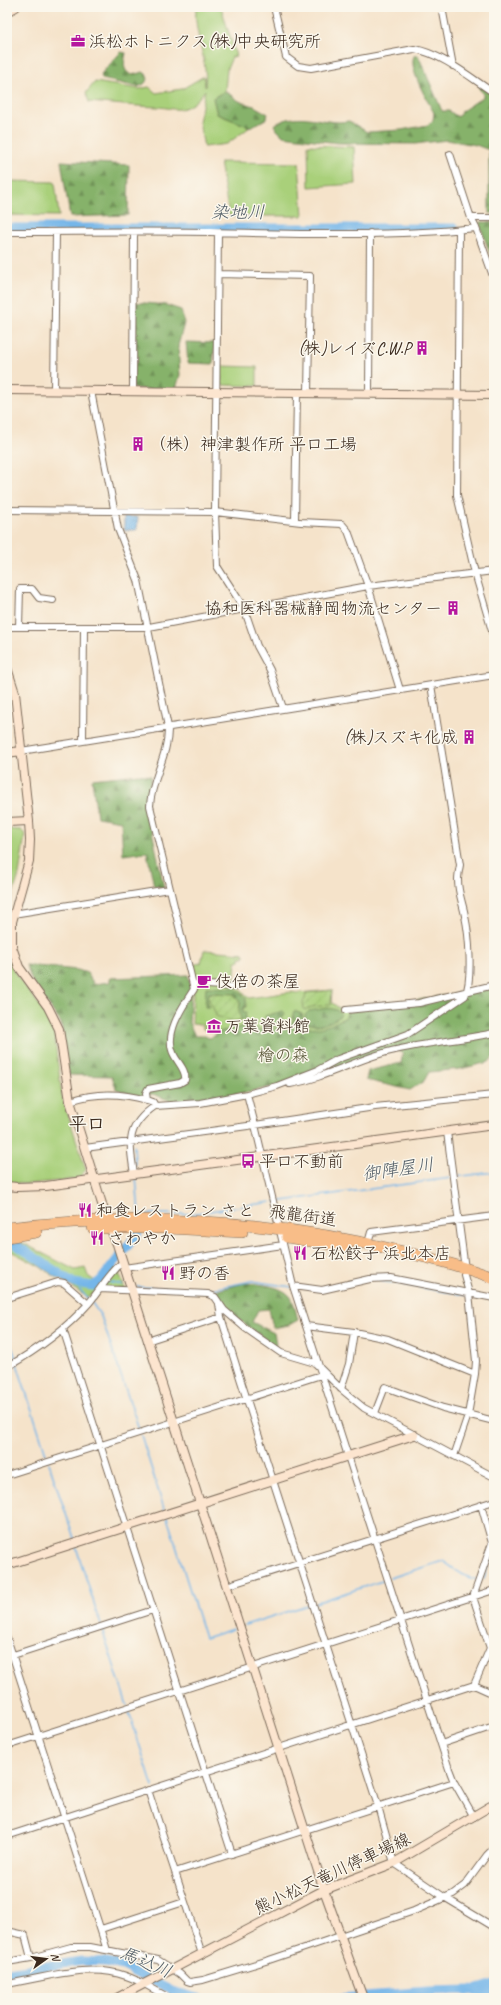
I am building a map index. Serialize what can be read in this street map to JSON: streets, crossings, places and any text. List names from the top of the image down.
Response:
{
  "streets": {
    "highway": ["飛龍街道"],
    "street": ["熊小松天竜川停車場線"]
  },
  "districts": ["平口"],
  "water": ["染地川", "御陣屋川", "馬込川"],
  "parks": ["檜の森"],
  "places": {
    "office": ["浜松ホトニクス(株)中央研究所"],
    "building": [
      "(株)レイズC.W.P",
      "（株）神津製作所 平口工場",
      "協和医科器械静岡物流センター",
      "(株)スズキ化成"
    ],
    "cafe": ["伎倍の茶屋"],
    "museum": ["万葉資料館"],
    "bus stop": ["平口不動前"],
    "restaurant": [
      "和食レストラン さと",
      "さわやか",
      "石松餃子 浜北本店",
      "野の香"
    ]
  },
  "north": "right"
}
